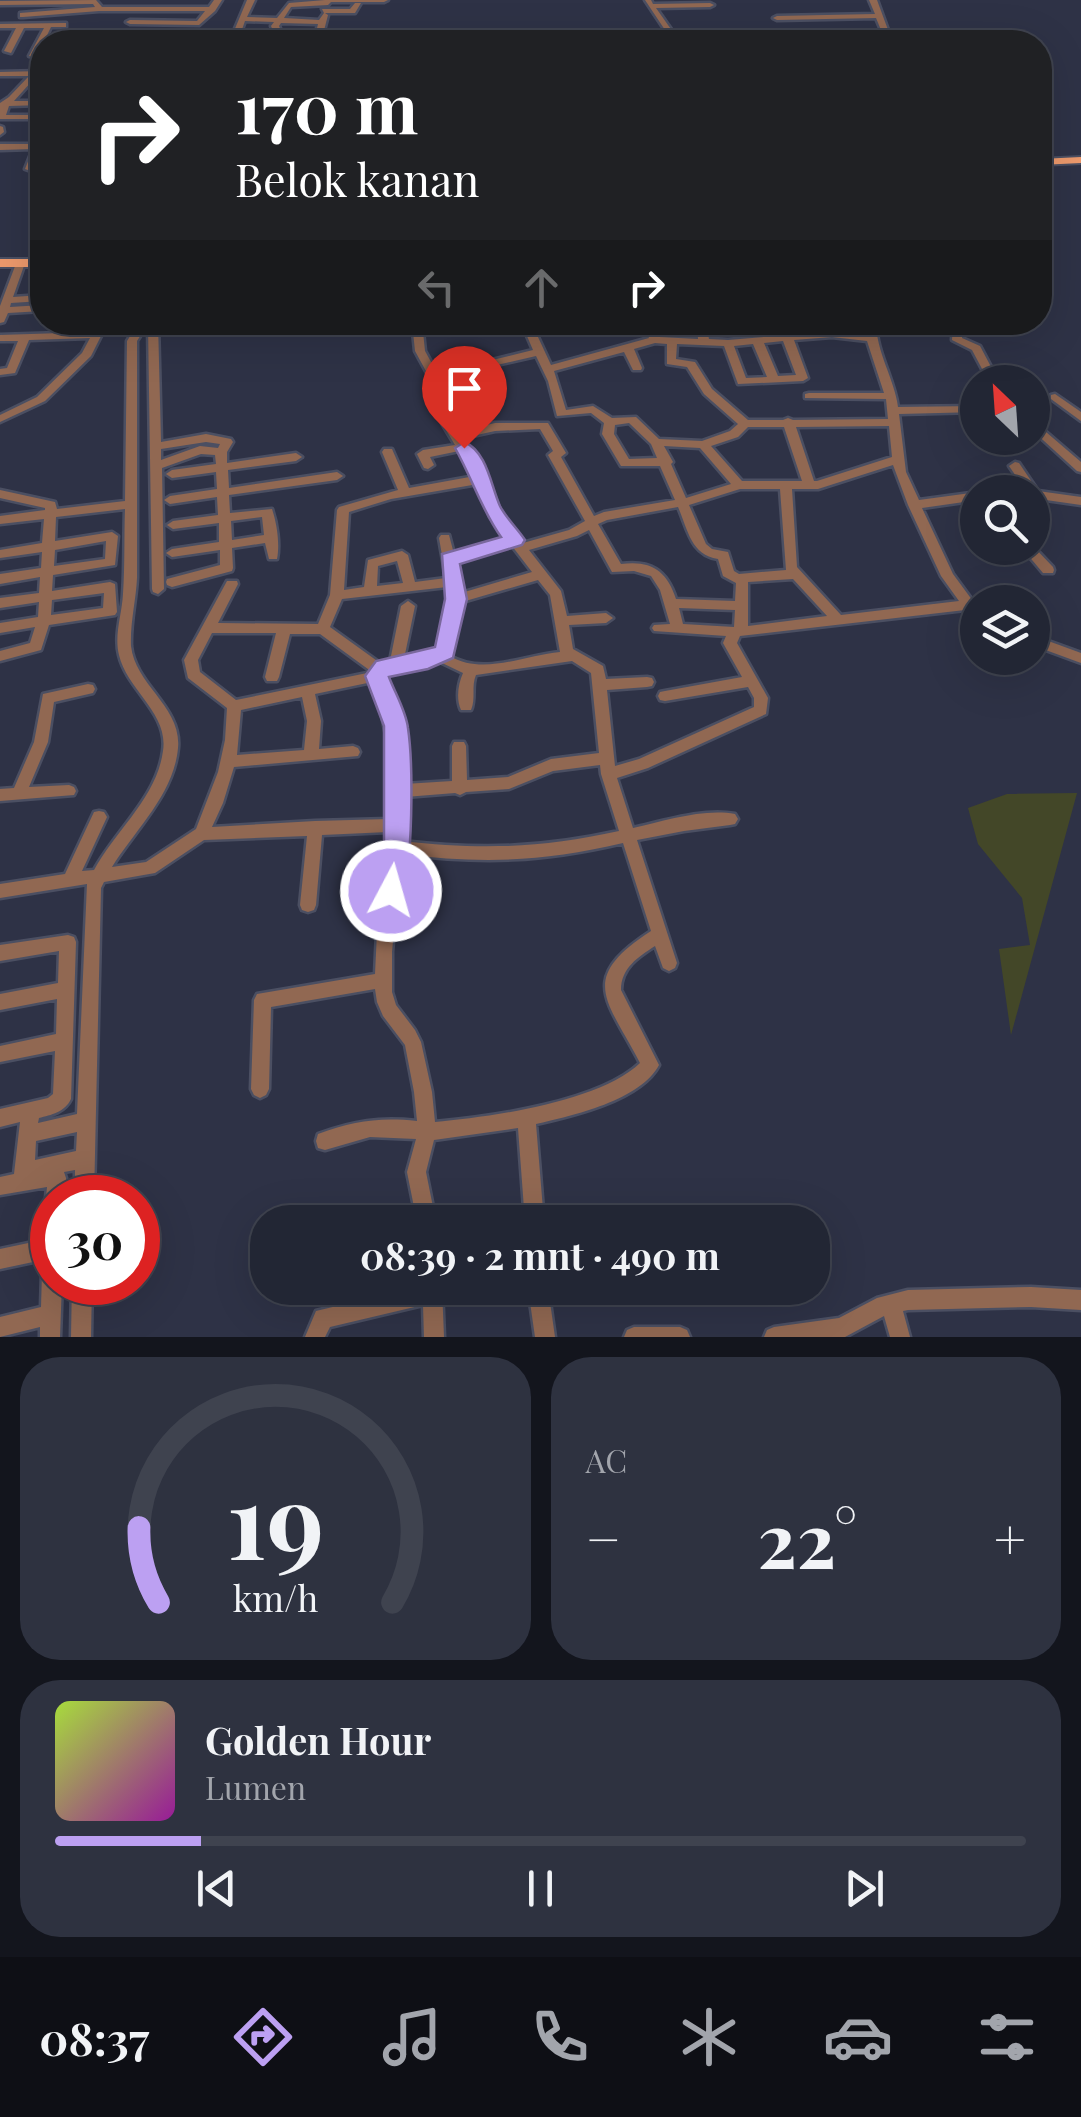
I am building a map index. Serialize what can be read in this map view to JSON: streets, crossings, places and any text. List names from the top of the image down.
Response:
{
  "north": "top left",
  "page": {
    "turn": ["170 m", "Belok kanan"],
    "limit": "30",
    "trip": "08:39 · 2 mnt · 490 m",
    "tile": "AC",
    "heat": ["−", "22°", "+"],
    "song": ["Golden Hour", "Lumen"],
    "tabs": "08:37",
    "gauge": ["19", "km/h"]
  }
}
